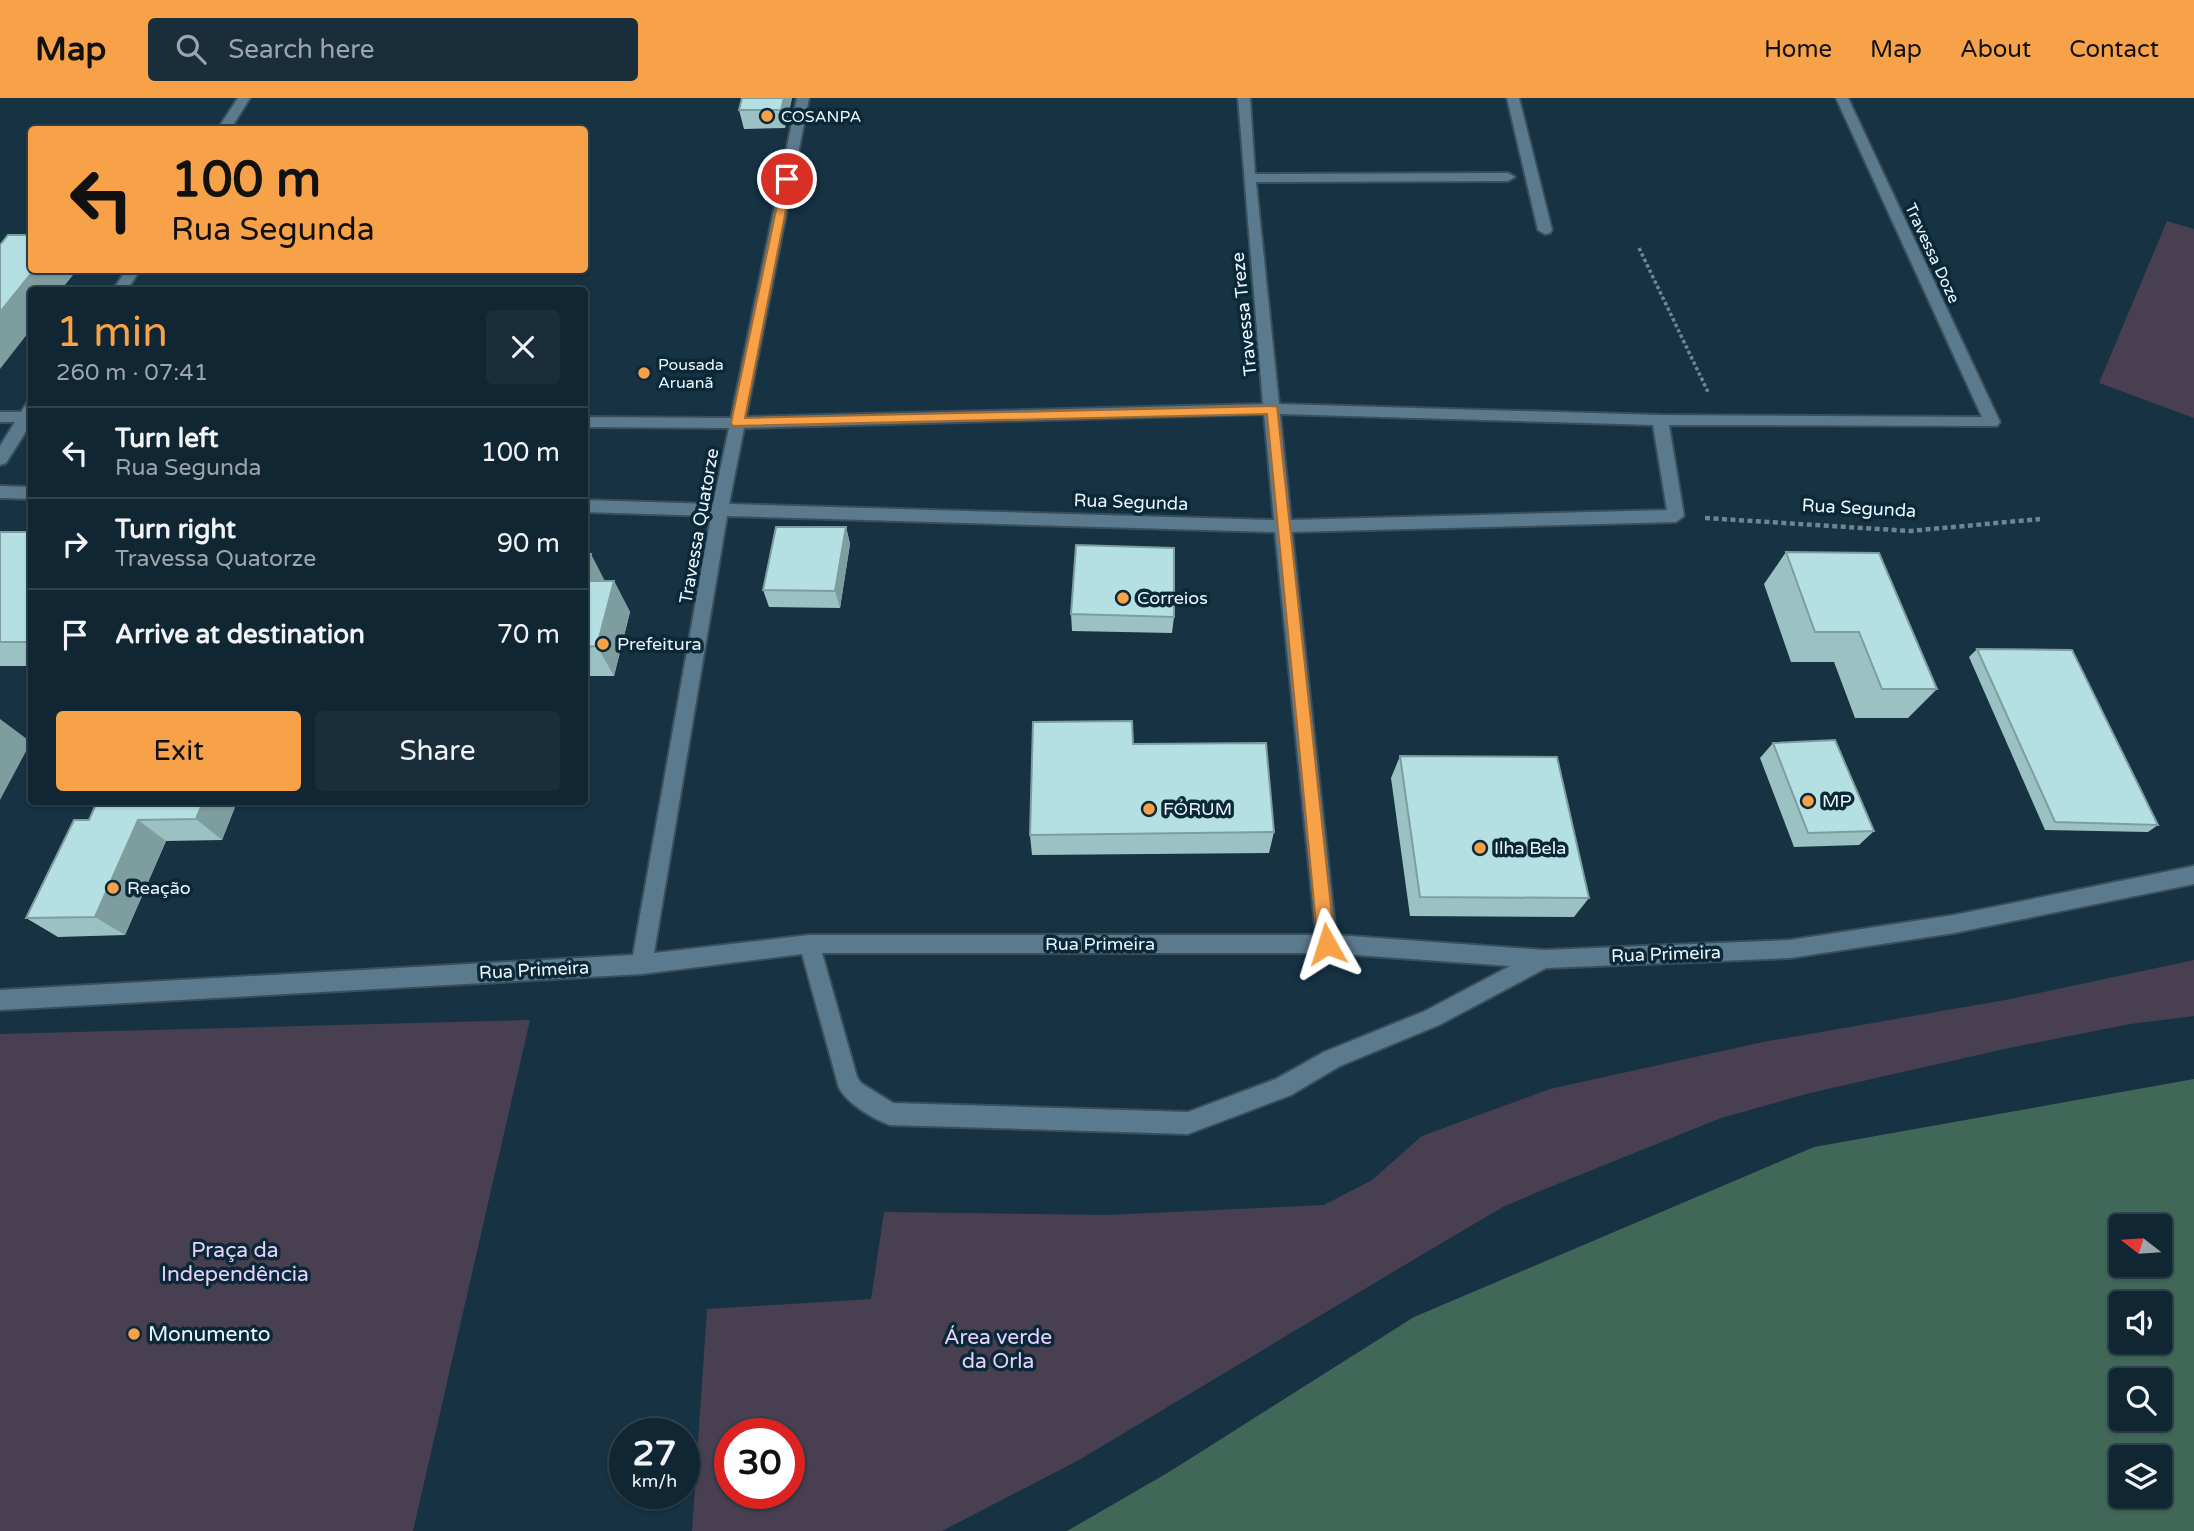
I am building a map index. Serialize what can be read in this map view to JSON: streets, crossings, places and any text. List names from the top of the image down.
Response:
{
  "streets": {
    "street": [
      "Travessa Doze",
      "Travessa Treze",
      "Rua Segunda",
      "Travessa Quatorze",
      "Rua Primeira"
    ]
  },
  "crossings": [
    ["Travessa Treze", "Rua Segunda"],
    ["Travessa Treze", "Rua Primeira"],
    ["Rua Segunda", "Travessa Quatorze"],
    ["Travessa Quatorze", "Rua Primeira"]
  ],
  "parks": ["Praça da Independência", "Área verde da Orla"],
  "places": [
    "COSANPA",
    "Pousada Aruanã",
    "Correios",
    "Prefeitura",
    "MP",
    "FÓRUM",
    "Ilha Bela",
    "Reação",
    "Monumento"
  ],
  "north": "left",
  "page": {
    "header": "Map",
    "search": "Search here",
    "nav": [
      "Home",
      "Map",
      "About",
      "Contact"
    ],
    "turn": ["100 m", "Rua Segunda"],
    "heading": ["1 min", "260 m · 07:41"],
    "list": [
      {
        "name": "Turn left",
        "note": "Rua Segunda",
        "value": "100 m"
      },
      {
        "name": "Turn right",
        "note": "Travessa Quatorze",
        "value": "90 m"
      },
      {
        "name": "Arrive at destination",
        "value": "70 m"
      }
    ],
    "buttons": ["Exit", "Share"],
    "speed": "27 km/h",
    "limit": "30"
  }
}
